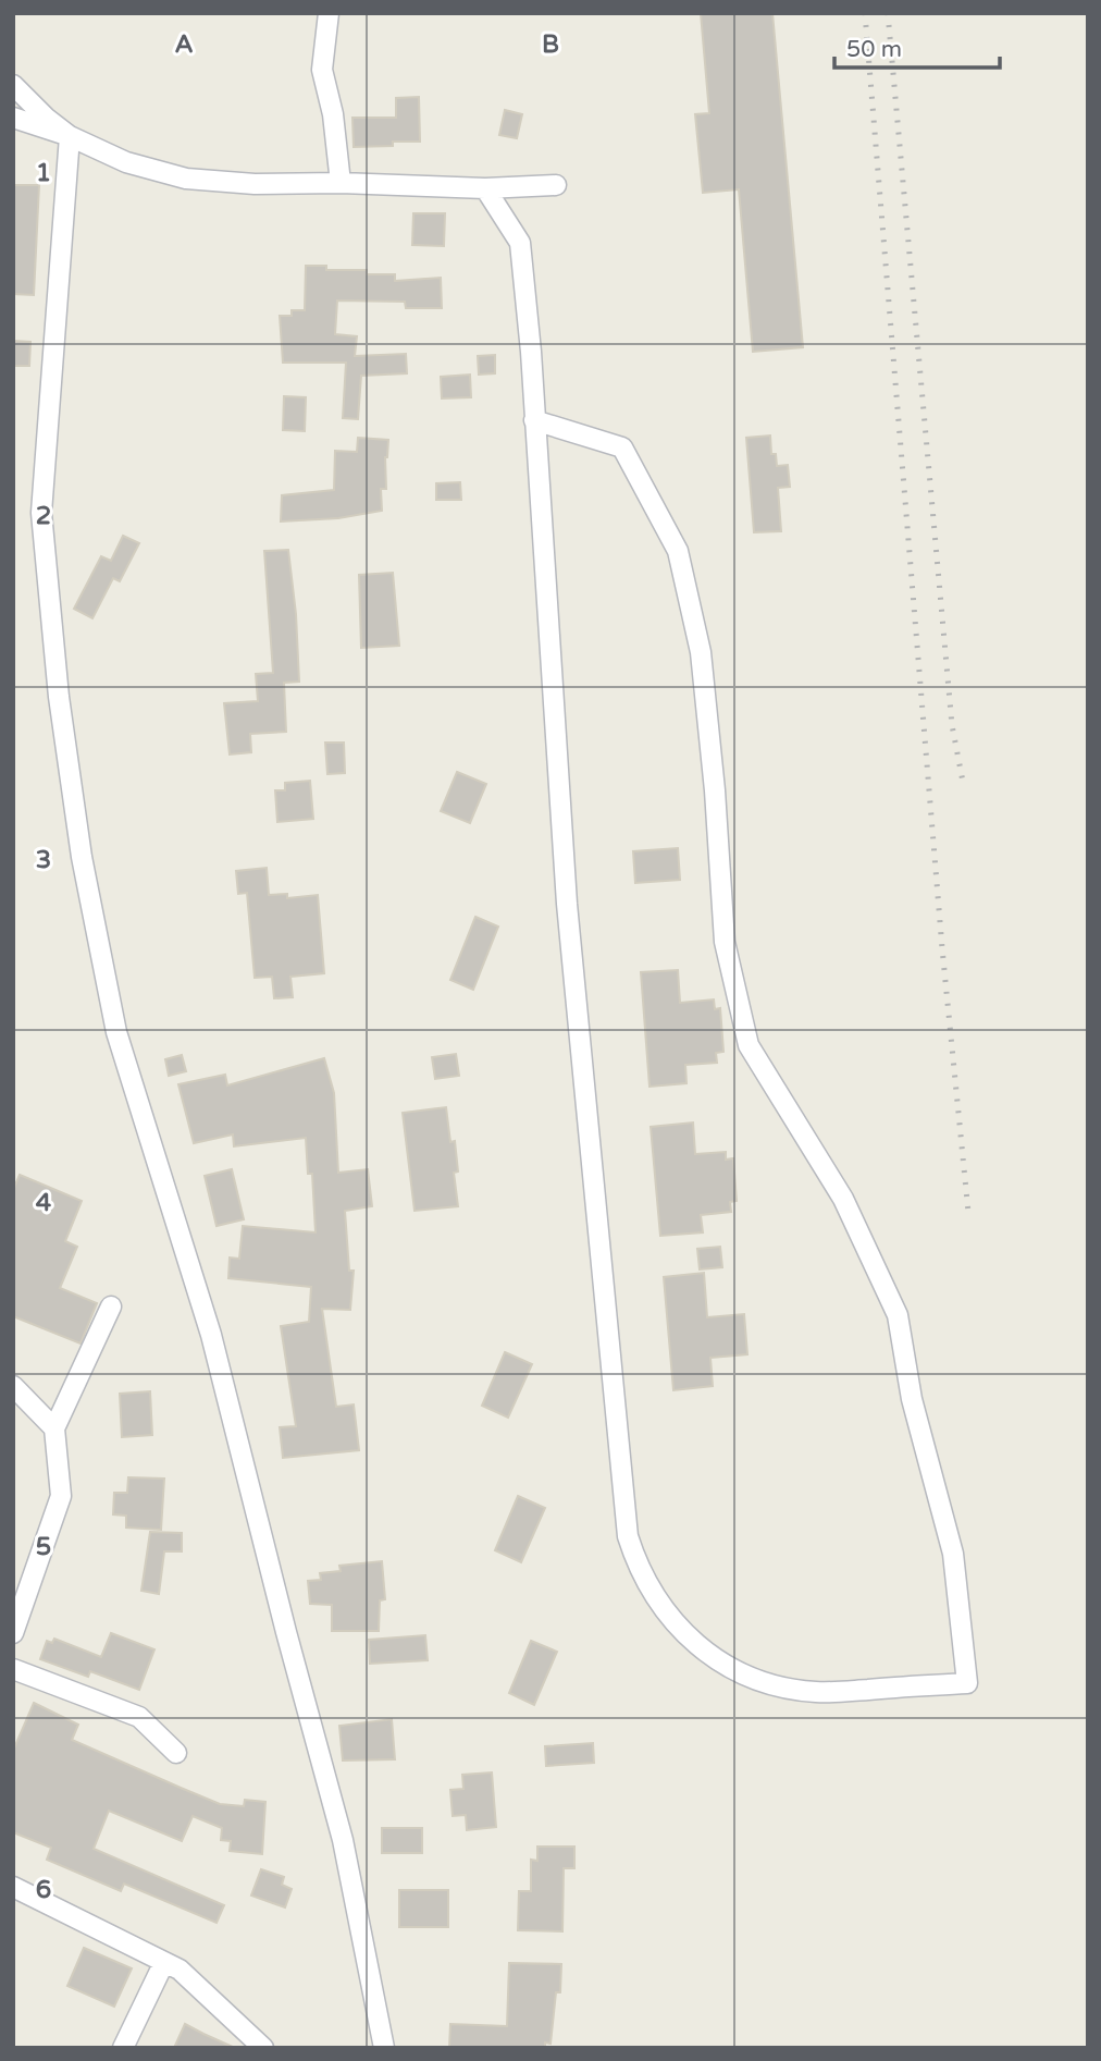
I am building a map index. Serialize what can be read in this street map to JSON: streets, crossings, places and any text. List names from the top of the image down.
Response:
{
  "scale_bar": "50 m",
  "grid": {
    "columns": ["A", "B"],
    "rows": [
      "1",
      "2",
      "3",
      "4",
      "5",
      "6"
    ]
  }
}
